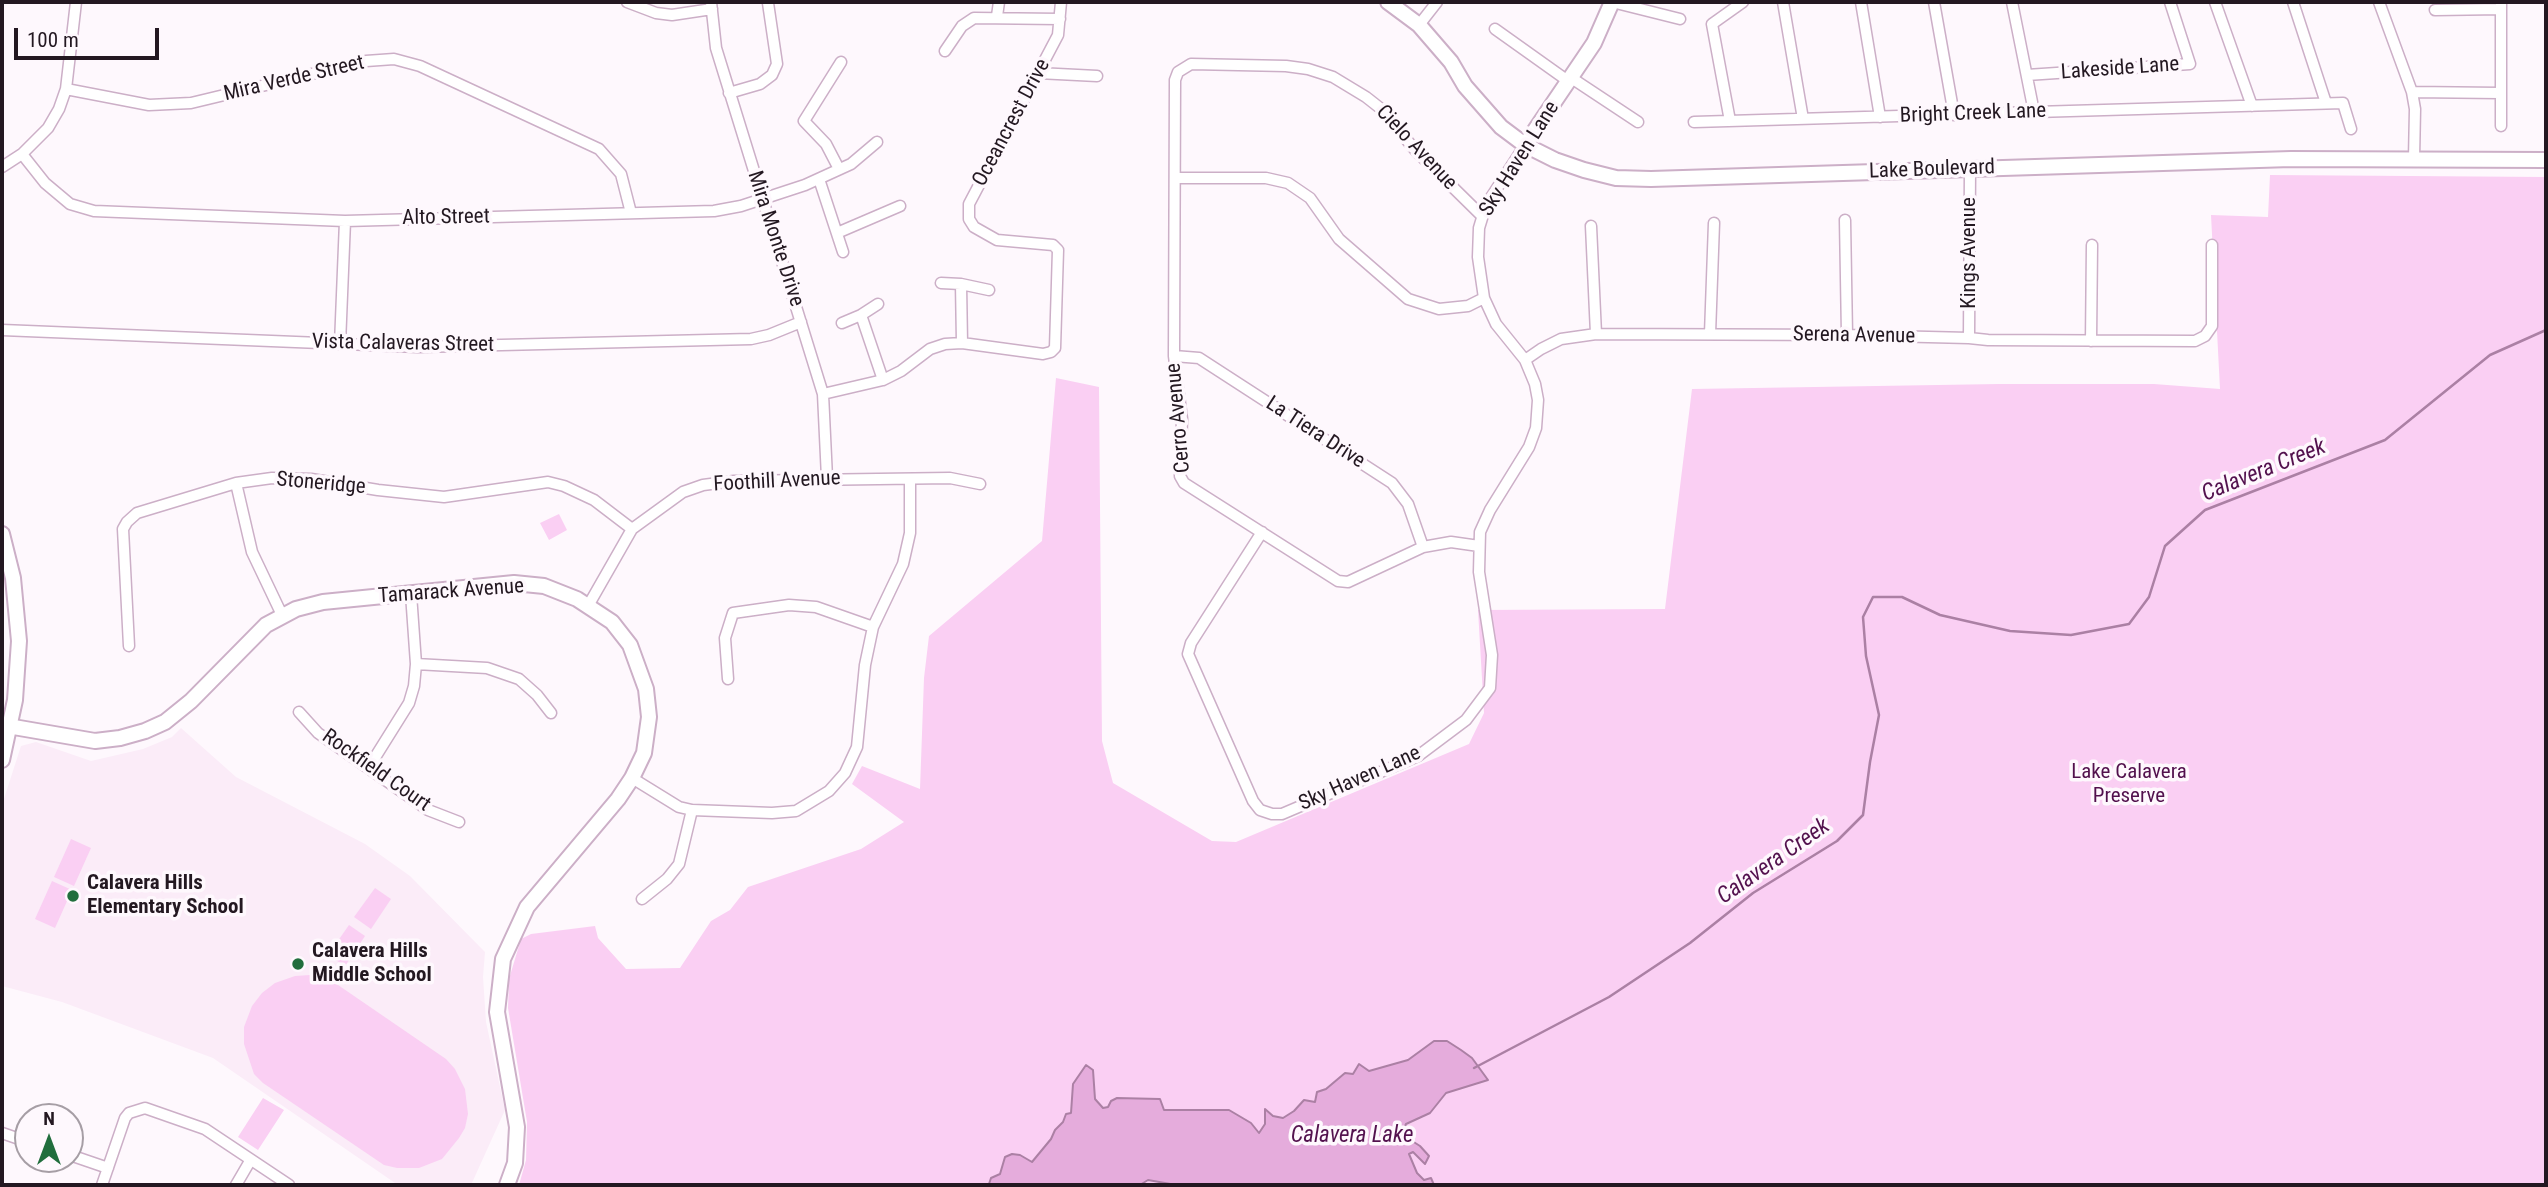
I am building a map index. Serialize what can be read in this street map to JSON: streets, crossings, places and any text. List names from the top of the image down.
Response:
{
  "streets": {
    "main road": ["Sky Haven Lane", "Lake Boulevard", "Tamarack Avenue"],
    "street": [
      "Lakeside Lane",
      "Mira Verde Street",
      "Bright Creek Lane",
      "Oceancrest Drive",
      "Cielo Avenue",
      "Alto Street",
      "Mira Monte Drive",
      "Kings Avenue",
      "Serena Avenue",
      "Vista Calaveras Street",
      "Cerro Avenue",
      "La Tiera Drive",
      "Foothill Avenue",
      "Stoneridge",
      "Rockfield Court"
    ]
  },
  "crossings": [
    ["Mira Verde Street", "Alto Street"],
    ["Cielo Avenue", "Sky Haven Lane"],
    ["Cielo Avenue", "Cerro Avenue"],
    ["Sky Haven Lane", "Lake Boulevard"],
    ["Sky Haven Lane", "Serena Avenue"],
    ["Sky Haven Lane", "Cerro Avenue"],
    ["Lake Boulevard", "Kings Avenue"],
    ["Alto Street", "Mira Monte Drive"],
    ["Mira Monte Drive", "Vista Calaveras Street"],
    ["Mira Monte Drive", "Foothill Avenue"],
    ["Kings Avenue", "Serena Avenue"],
    ["Cerro Avenue", "La Tiera Drive"],
    ["Foothill Avenue", "Stoneridge"],
    ["Foothill Avenue", "Tamarack Avenue"]
  ],
  "water": ["Calavera Creek", "Calavera Lake"],
  "parks": ["Lake Calavera Preserve"],
  "places": ["Calavera Hills Elementary School", "Calavera Hills Middle School"],
  "scale_bar": "100 m",
  "north": "top"
}
